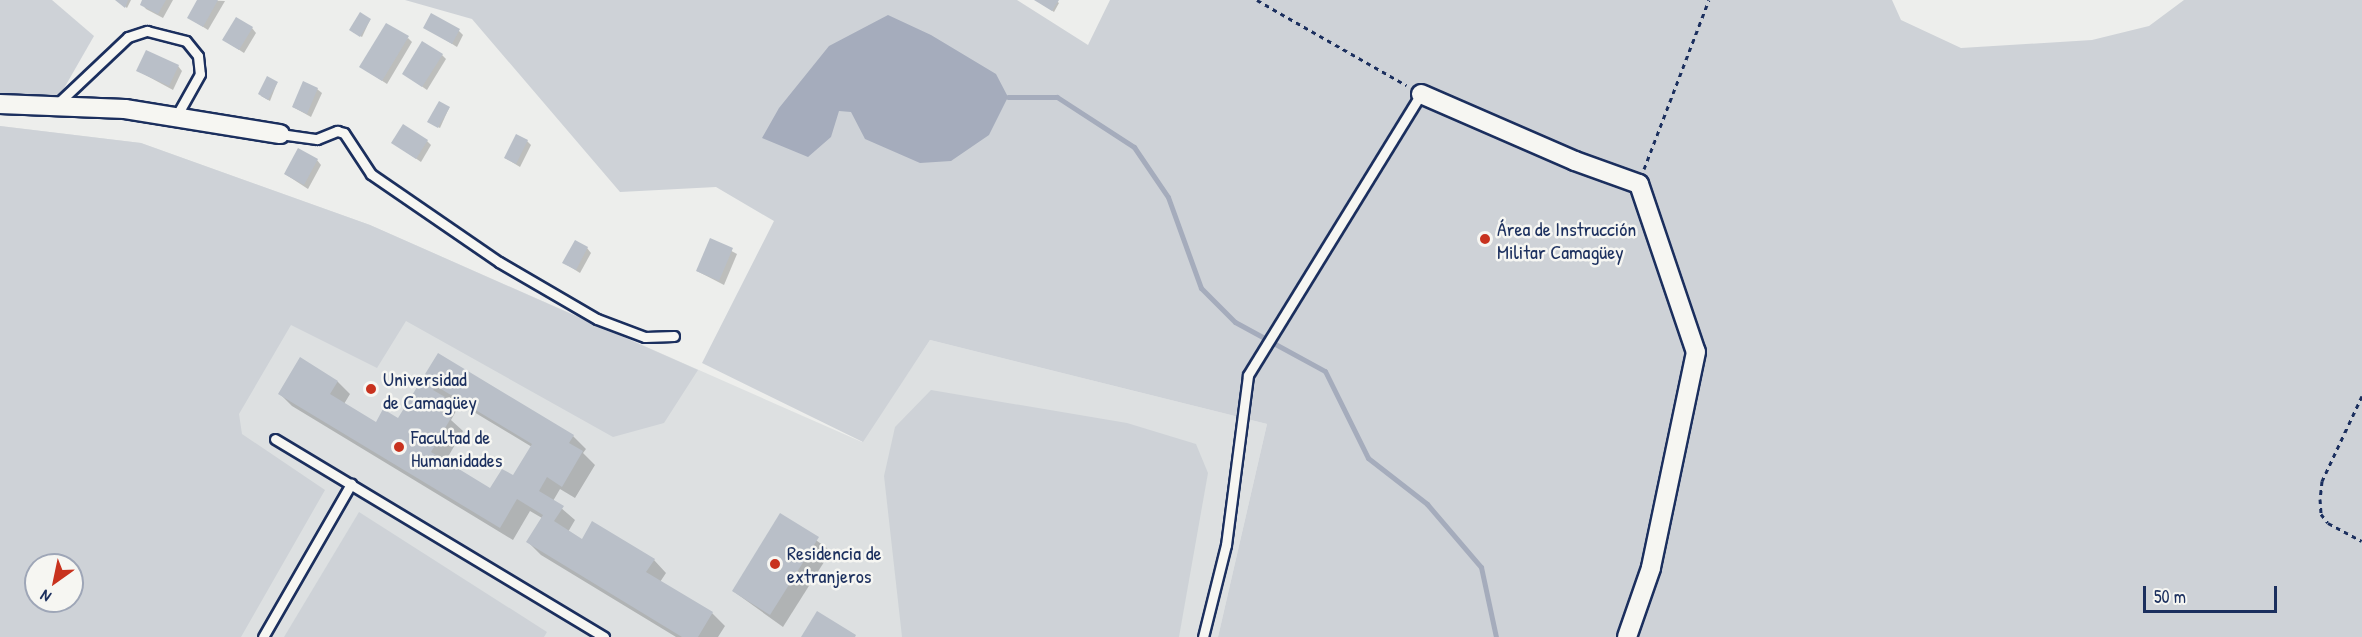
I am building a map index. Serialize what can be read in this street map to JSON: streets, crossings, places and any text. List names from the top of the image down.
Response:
{
  "places": [
    "Área de Instrucción Militar Camagüey",
    "Universidad de Camagüey",
    "Facultad de Humanidades",
    "Residencia de extranjeros"
  ],
  "scale_bar": "50 m",
  "north": "bottom left"
}
